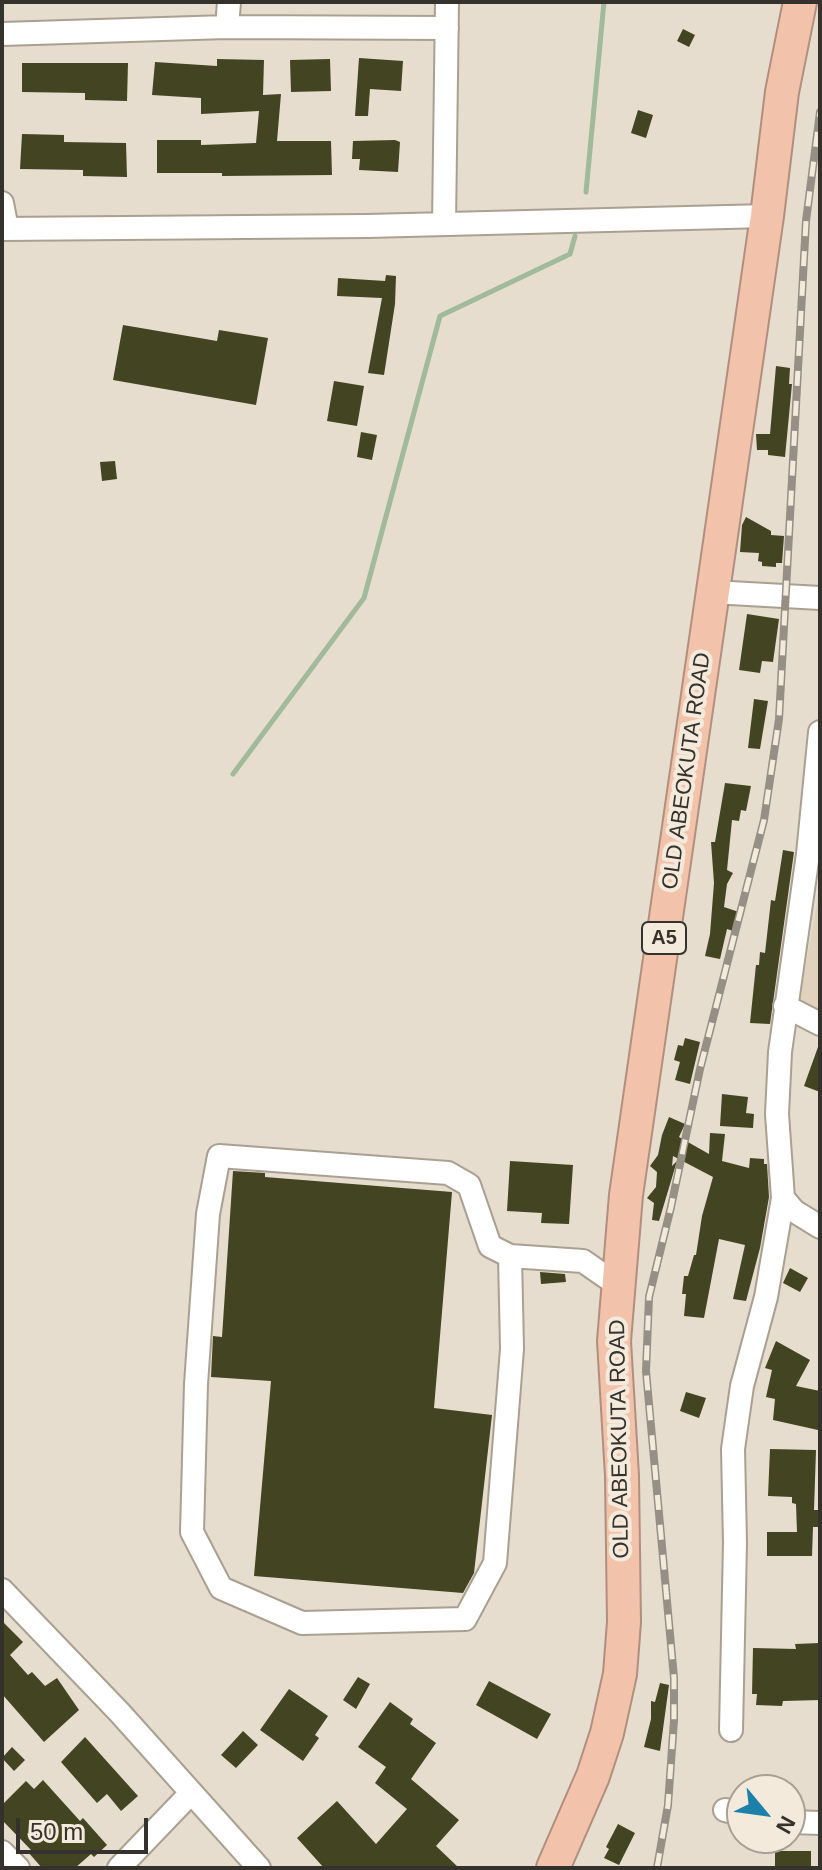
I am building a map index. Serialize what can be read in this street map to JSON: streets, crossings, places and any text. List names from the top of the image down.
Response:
{
  "streets": {
    "highway": ["OLD ABEOKUTA ROAD", "A5"]
  },
  "scale_bar": "50 m",
  "north": "bottom right"
}
